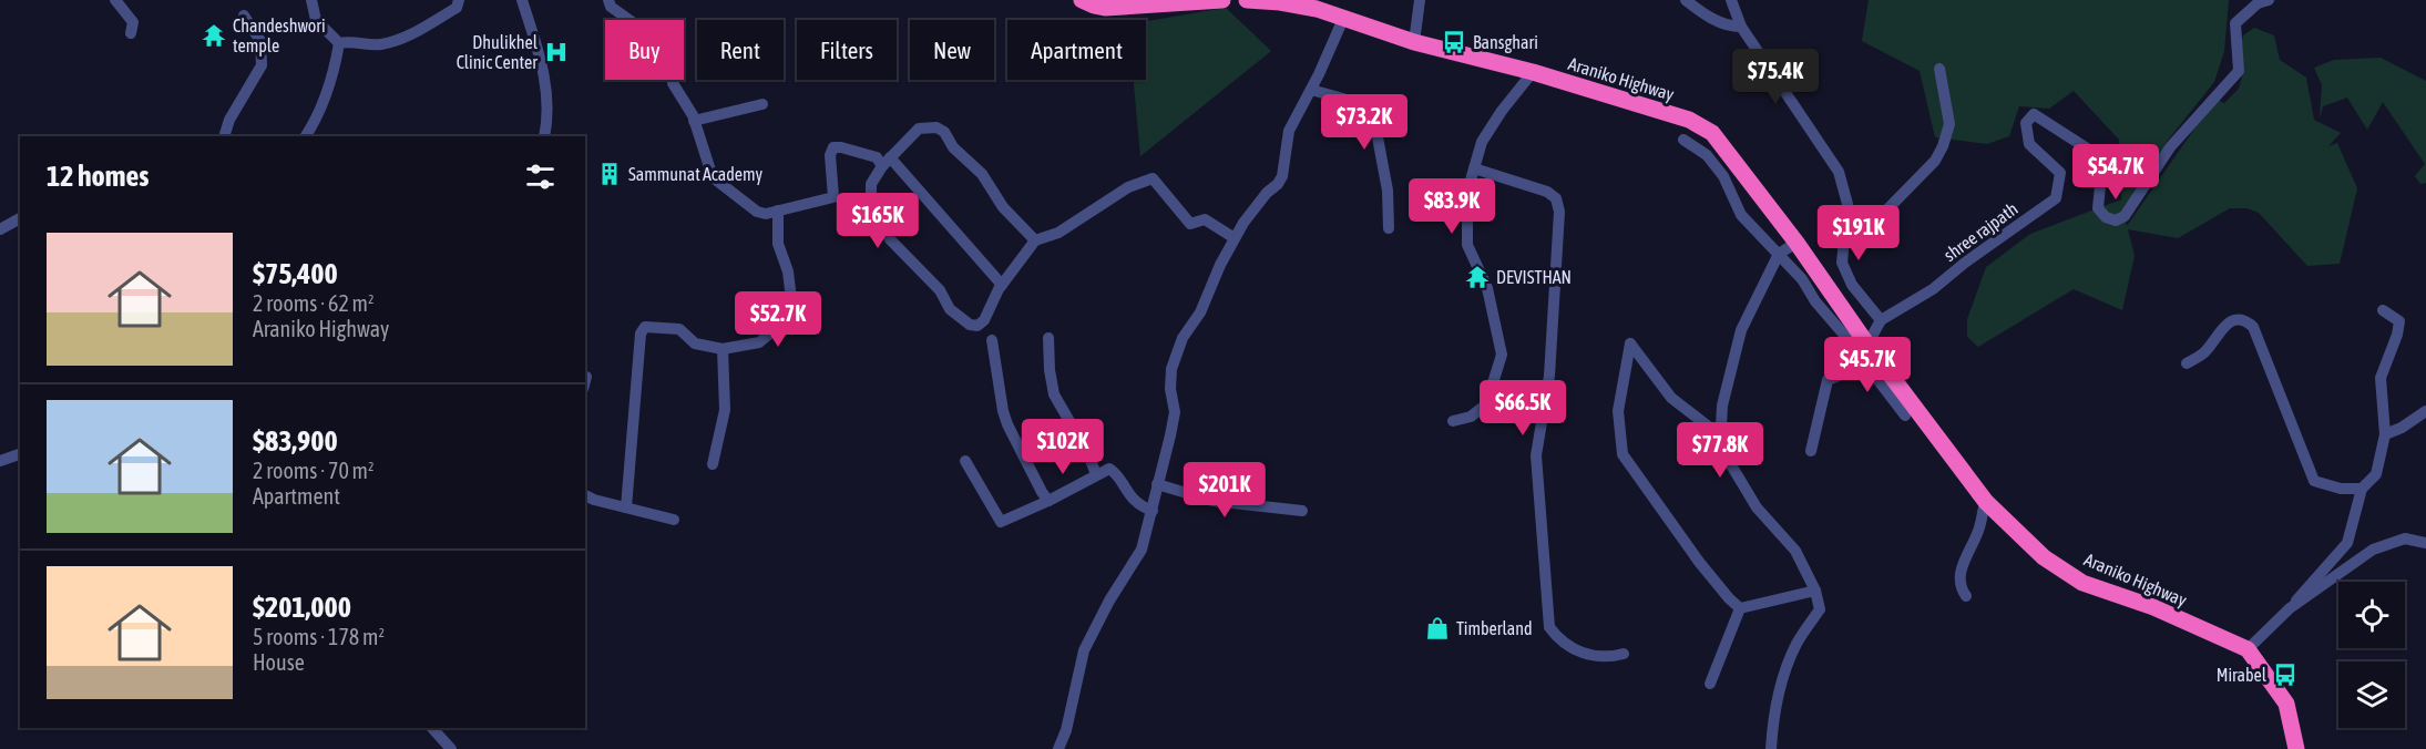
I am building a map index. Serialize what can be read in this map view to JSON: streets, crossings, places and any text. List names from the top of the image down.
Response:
{
  "streets": {
    "highway": ["Araniko Highway"],
    "street": ["shree rajpath"]
  },
  "places": {
    "temple": ["Chandeshwori temple", "DEVISTHAN"],
    "bus stop": ["Bansghari", "Mirabel"],
    "hospital": ["Dhulikhel Clinic Center"],
    "building": ["Sammunat Academy"],
    "shop": ["Timberland"]
  },
  "page": {
    "chip": [
      "Buy",
      "Rent",
      "Filters",
      "New",
      "Apartment"
    ],
    "price": [
      "$75.4K",
      "$73.2K",
      "$54.7K",
      "$83.9K",
      "$165K",
      "$191K",
      "$52.7K",
      "$45.7K",
      "$66.5K",
      "$102K",
      "$77.8K",
      "$201K"
    ],
    "heading": "12 homes",
    "list": [
      {
        "name": "$75,400",
        "note": "2 rooms · 62 m² · Araniko Highway"
      },
      {
        "name": "$83,900",
        "note": "2 rooms · 70 m² · Apartment"
      },
      {
        "name": "$201,000",
        "note": "5 rooms · 178 m² · House"
      }
    ]
  }
}
